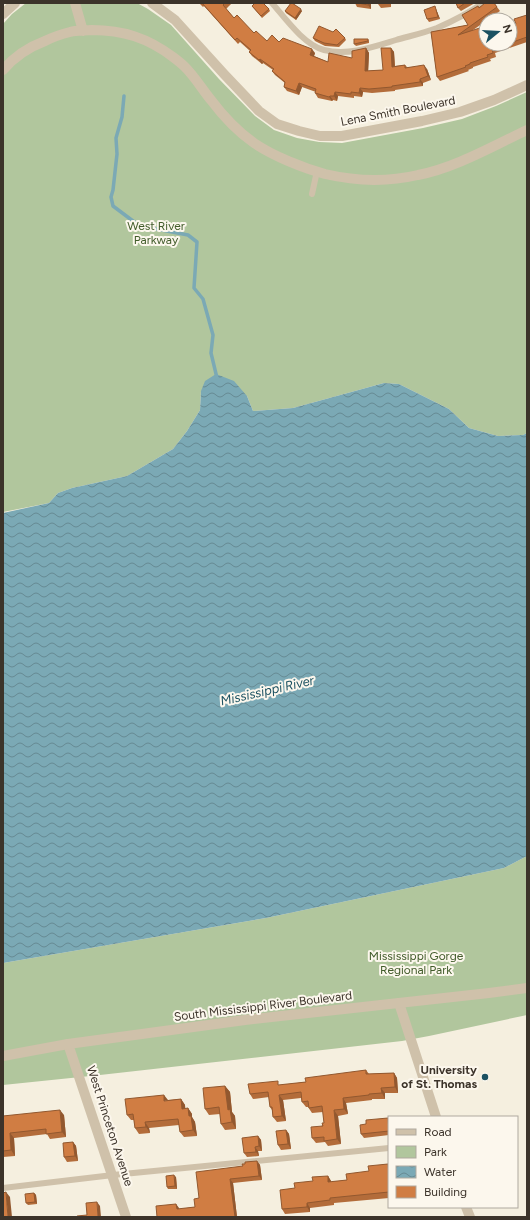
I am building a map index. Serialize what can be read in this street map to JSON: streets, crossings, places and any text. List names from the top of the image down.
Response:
{
  "streets": {
    "street": ["Lena Smith Boulevard", "South Mississippi River Boulevard", "West Princeton Avenue"]
  },
  "crossings": [
    ["South Mississippi River Boulevard", "West Princeton Avenue"]
  ],
  "water": ["Mississippi River"],
  "parks": ["West River Parkway", "Mississippi Gorge Regional Park"],
  "places": ["University of St. Thomas"],
  "legend": [
    "Road",
    "Park",
    "Water",
    "Building"
  ],
  "north": "right"
}
